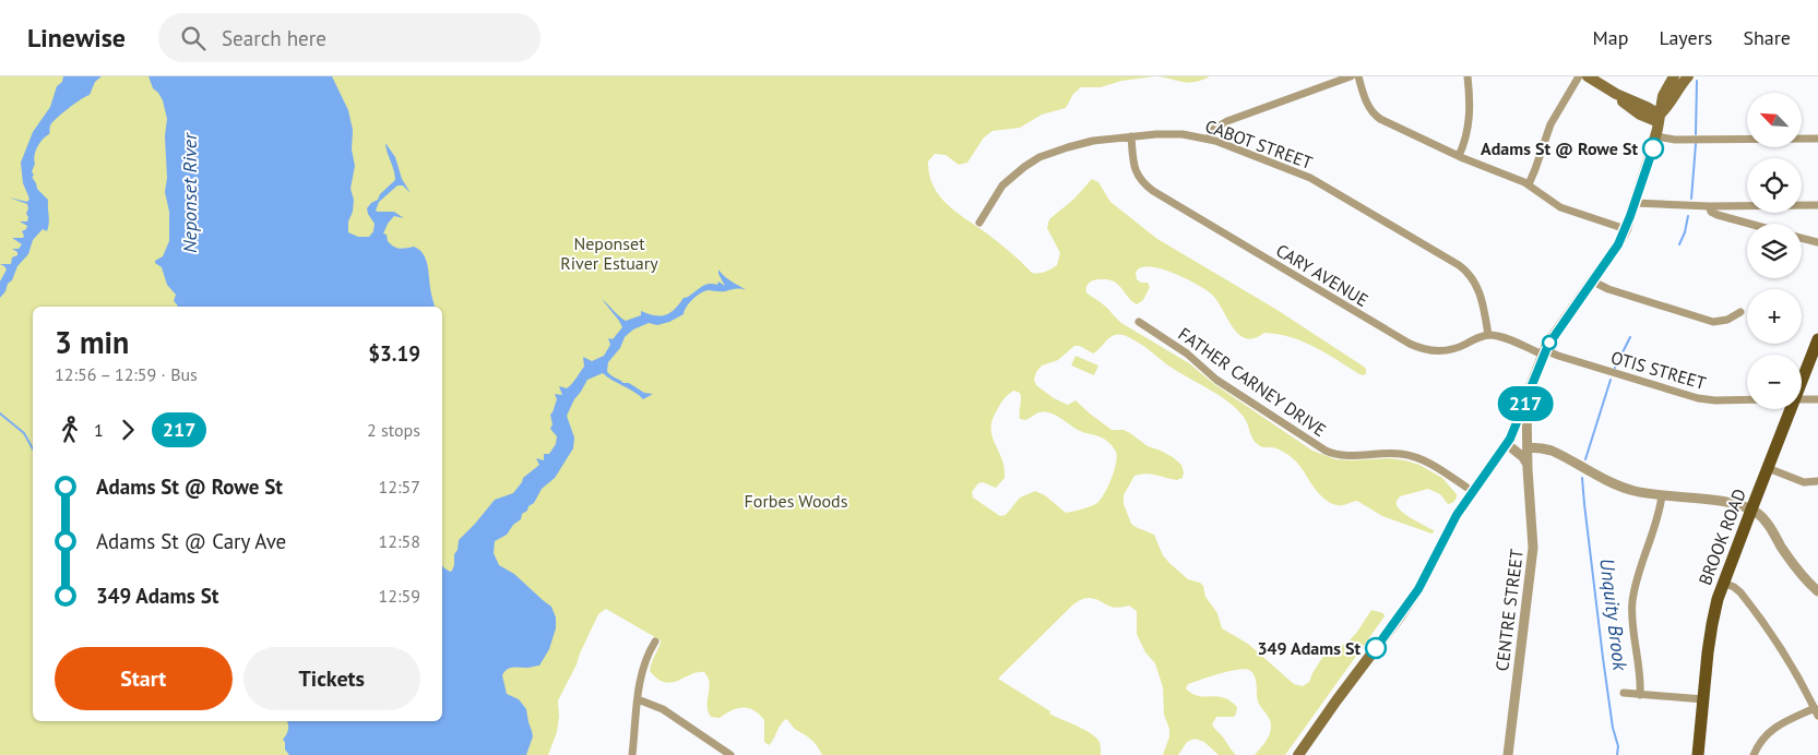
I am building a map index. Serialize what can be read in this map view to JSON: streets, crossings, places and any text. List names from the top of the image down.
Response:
{
  "streets": {
    "main road": ["BROOK ROAD"],
    "street": [
      "CABOT STREET",
      "CARY AVENUE",
      "OTIS STREET",
      "FATHER CARNEY DRIVE",
      "CENTRE STREET"
    ]
  },
  "crossings": [
    ["CABOT STREET", "CARY AVENUE"]
  ],
  "water": ["Neponset River", "Unquity Brook"],
  "parks": ["Neponset River Estuary", "Forbes Woods"],
  "places": ["Adams St @ Rowe St", "349 Adams St"],
  "lines": ["bus line 217"],
  "north": "top left",
  "page": {
    "header": "Linewise",
    "search": "Search here",
    "nav": ["Map", "Layers", "Share"],
    "on_map": "217",
    "map_buttons": ["+", "−"],
    "heading": ["3 min", "12:56 – 12:59 · Bus", "$3.19"],
    "legs": ["1", "217", "2 stops"],
    "list": [
      {
        "name": "Adams St @ Rowe St",
        "value": "12:57"
      },
      {
        "name": "Adams St @ Cary Ave",
        "value": "12:58"
      },
      {
        "name": "349 Adams St",
        "value": "12:59"
      }
    ],
    "buttons": ["Start", "Tickets"]
  }
}
